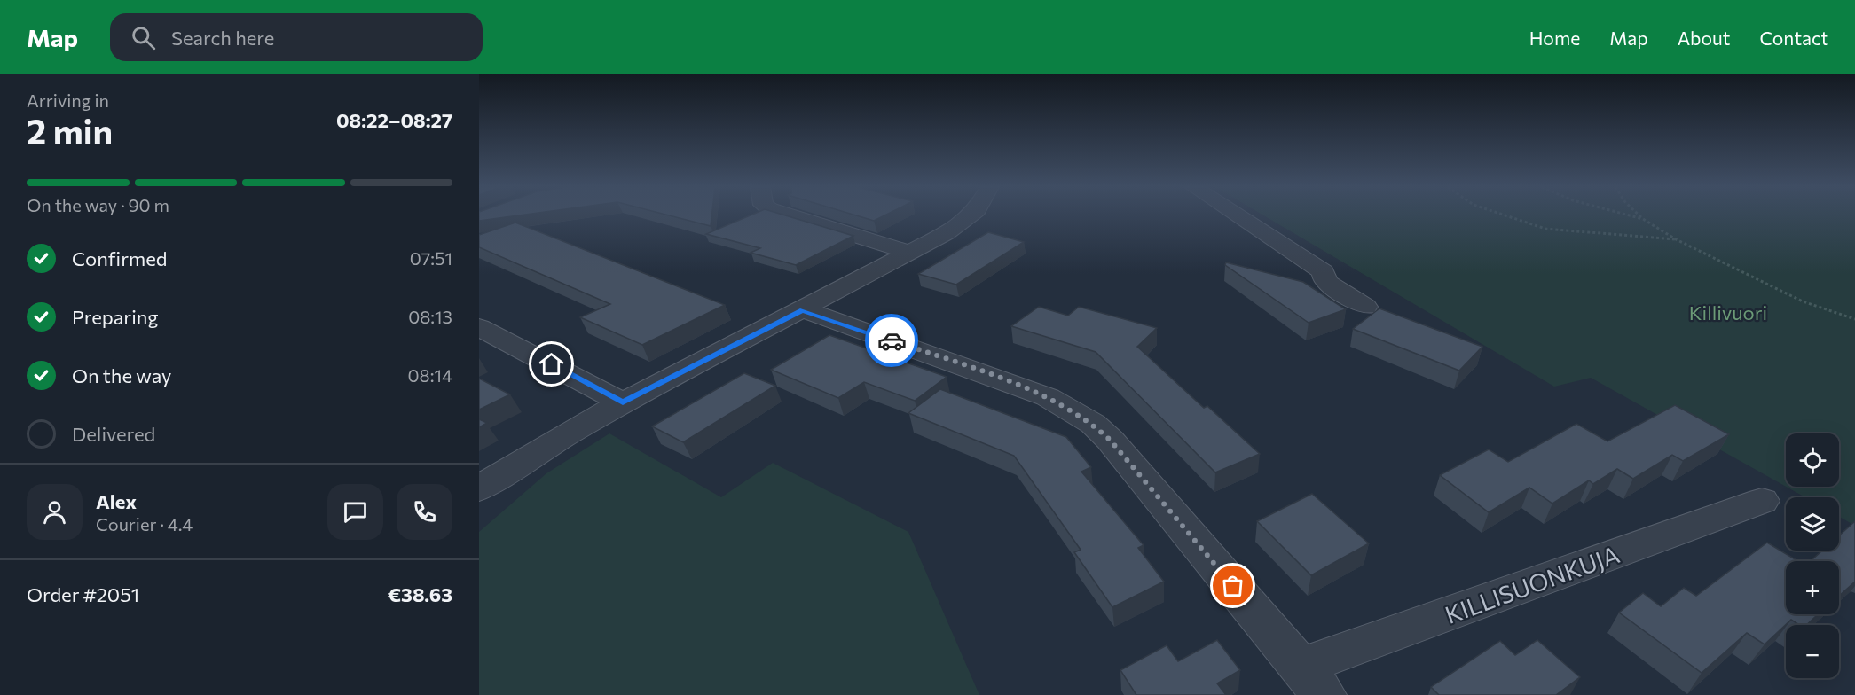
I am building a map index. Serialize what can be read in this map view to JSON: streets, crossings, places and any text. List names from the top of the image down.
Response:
{
  "streets": {
    "street": ["KILLISUONKUJA"]
  },
  "parks": ["Killivuori"],
  "page": {
    "header": "Map",
    "search": "Search here",
    "nav": [
      "Home",
      "Map",
      "About",
      "Contact"
    ],
    "heading": ["2 min", "Arriving in", "08:22–08:27"],
    "panel": [
      "Alex",
      "Courier · 4.4",
      "Order #2051",
      "€38.63"
    ],
    "bar": "On the way · 90 m",
    "list": [
      ["Confirmed", "07:51"],
      ["Preparing", "08:13"],
      ["On the way", "08:14"],
      "Delivered"
    ],
    "map_buttons": ["+", "−"]
  }
}
